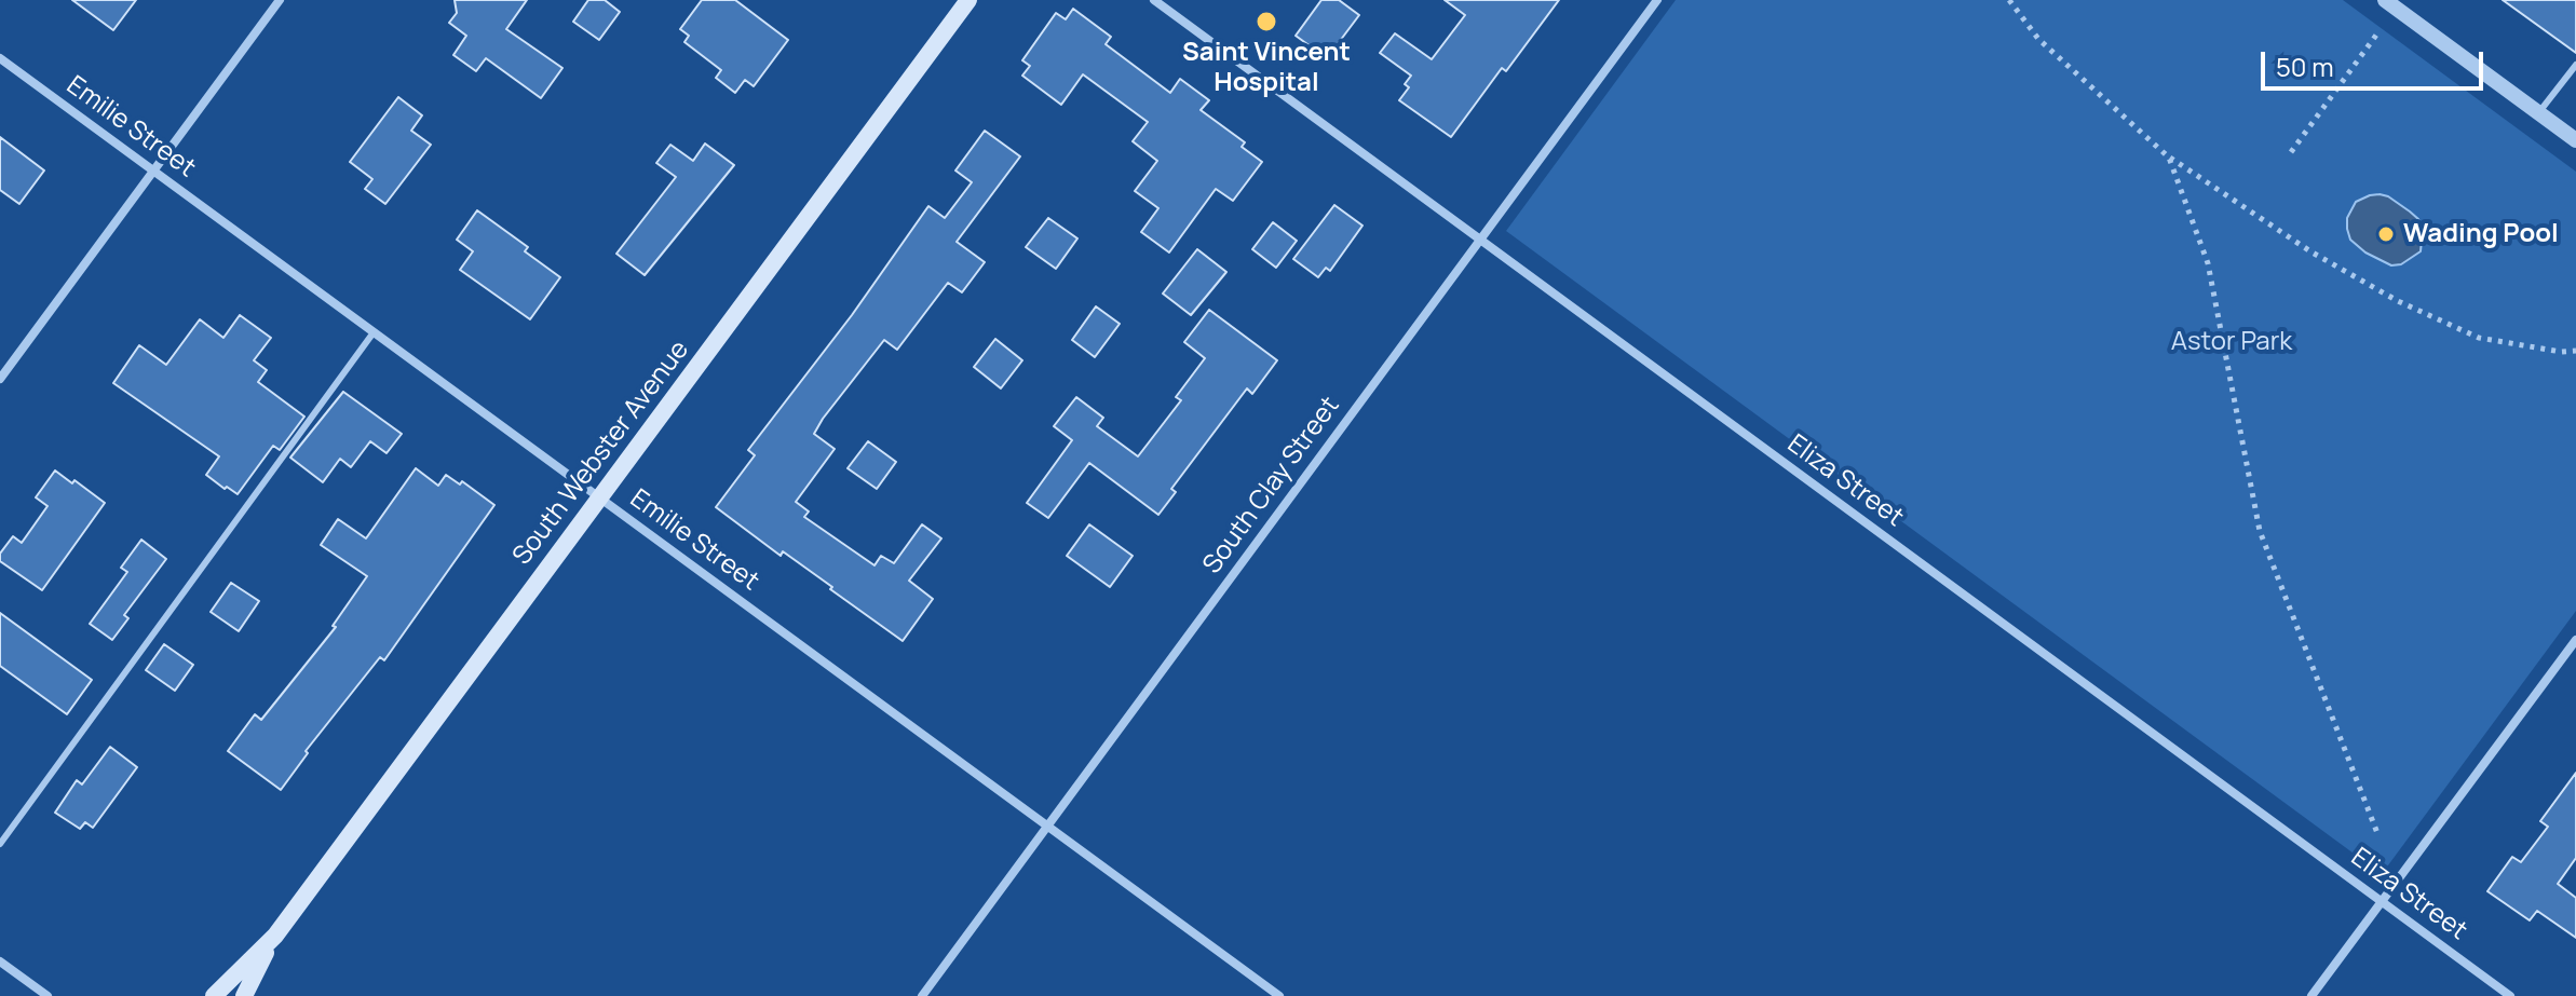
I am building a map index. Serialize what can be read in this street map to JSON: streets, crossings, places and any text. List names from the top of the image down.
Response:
{
  "streets": {
    "main road": ["South Webster Avenue"],
    "street": ["Emilie Street", "Eliza Street", "South Clay Street"]
  },
  "crossings": [
    ["Emilie Street", "South Webster Avenue"],
    ["Emilie Street", "South Clay Street"],
    ["Eliza Street", "South Clay Street"]
  ],
  "parks": ["Astor Park"],
  "places": ["Saint Vincent Hospital", "Wading Pool"],
  "scale_bar": "50 m"
}
